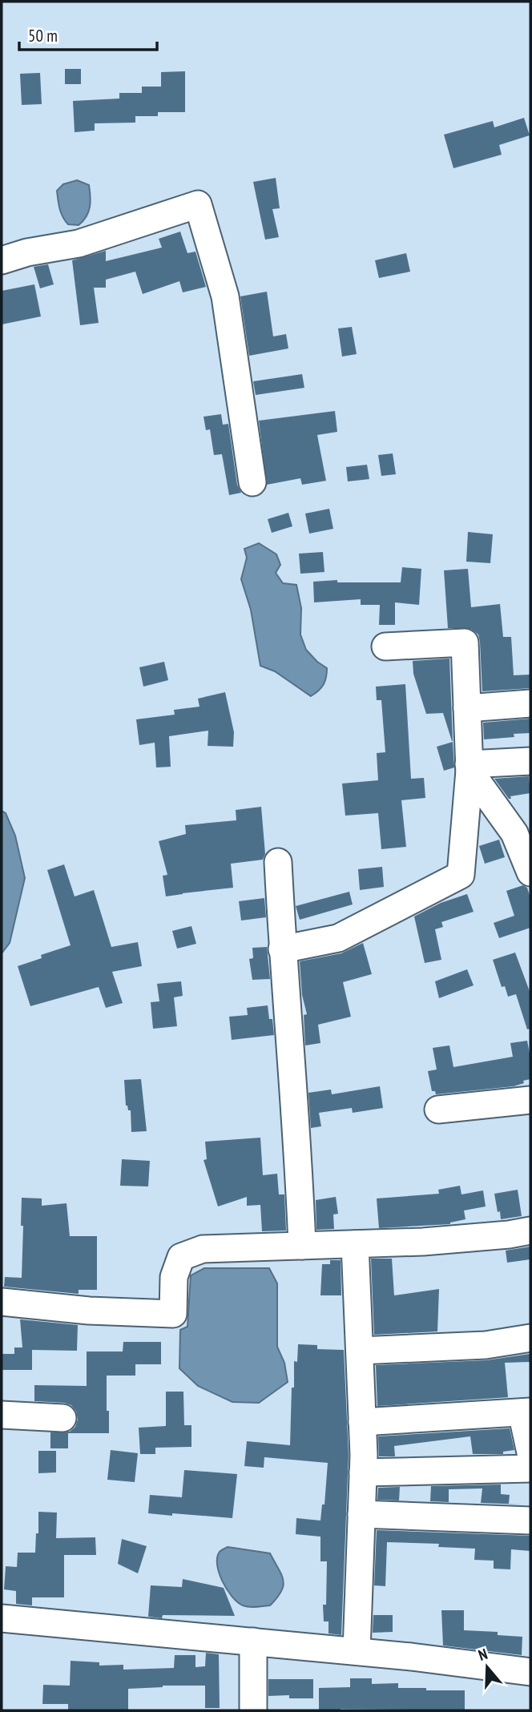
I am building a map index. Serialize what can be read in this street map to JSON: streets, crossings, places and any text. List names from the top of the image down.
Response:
{
  "scale_bar": "50 m",
  "north": "top"
}
